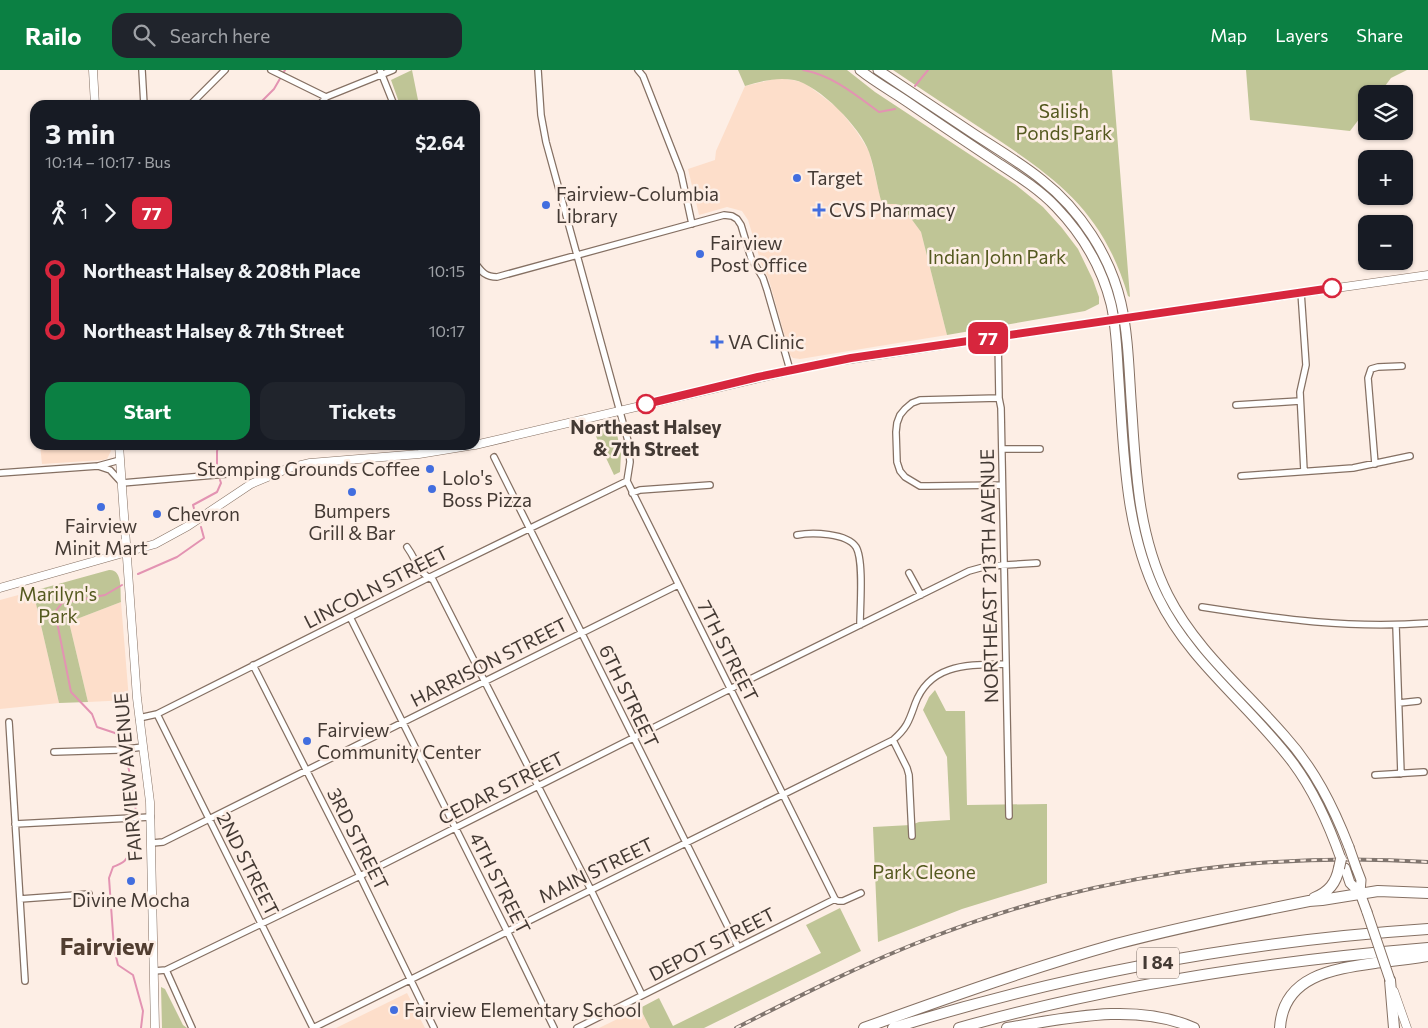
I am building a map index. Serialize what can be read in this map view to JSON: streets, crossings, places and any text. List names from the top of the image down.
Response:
{
  "streets": {
    "highway": ["I 84"],
    "main road": ["FAIRVIEW AVENUE"],
    "street": [
      "NORTHEAST 213TH AVENUE",
      "LINCOLN STREET",
      "7TH STREET",
      "HARRISON STREET",
      "6TH STREET",
      "CEDAR STREET",
      "3RD STREET",
      "2ND STREET",
      "MAIN STREET",
      "4TH STREET",
      "DEPOT STREET"
    ]
  },
  "crossings": [
    ["NORTHEAST 213TH AVENUE", "CEDAR STREET"],
    ["LINCOLN STREET", "7TH STREET"],
    ["LINCOLN STREET", "6TH STREET"],
    ["LINCOLN STREET", "FAIRVIEW AVENUE"],
    ["LINCOLN STREET", "3RD STREET"],
    ["LINCOLN STREET", "2ND STREET"],
    ["LINCOLN STREET", "4TH STREET"],
    ["7TH STREET", "HARRISON STREET"],
    ["7TH STREET", "CEDAR STREET"],
    ["7TH STREET", "MAIN STREET"],
    ["7TH STREET", "DEPOT STREET"],
    ["HARRISON STREET", "6TH STREET"],
    ["HARRISON STREET", "FAIRVIEW AVENUE"],
    ["HARRISON STREET", "3RD STREET"],
    ["HARRISON STREET", "2ND STREET"],
    ["HARRISON STREET", "4TH STREET"],
    ["6TH STREET", "CEDAR STREET"],
    ["6TH STREET", "MAIN STREET"],
    ["6TH STREET", "DEPOT STREET"],
    ["FAIRVIEW AVENUE", "CEDAR STREET"],
    ["CEDAR STREET", "3RD STREET"],
    ["CEDAR STREET", "2ND STREET"],
    ["CEDAR STREET", "4TH STREET"],
    ["3RD STREET", "MAIN STREET"],
    ["2ND STREET", "MAIN STREET"],
    ["MAIN STREET", "4TH STREET"]
  ],
  "districts": ["Fairview"],
  "parks": [
    "Salish Ponds Park",
    "Indian John Park",
    "Marilyn's Park",
    "Park Cleone"
  ],
  "places": {
    "other": [
      "Target",
      "Fairview-Columbia Library",
      "Fairview Post Office",
      "Northeast Halsey & 7th Street",
      "Stomping Grounds Coffee",
      "Lolo's Boss Pizza",
      "Bumpers Grill & Bar",
      "Fairview Minit Mart",
      "Chevron",
      "Fairview Community Center",
      "Divine Mocha",
      "Fairview Elementary School"
    ],
    "health": ["CVS Pharmacy", "VA Clinic"]
  },
  "lines": ["bus line 77"],
  "page": {
    "header": "Railo",
    "search": "Search here",
    "nav": ["Map", "Layers", "Share"],
    "on_map": "77",
    "map_buttons": ["+", "−"],
    "heading": ["3 min", "10:14 – 10:17 · Bus", "$2.64"],
    "legs": ["1", "77"],
    "list": [
      {
        "name": "Northeast Halsey & 208th Place",
        "value": "10:15"
      },
      {
        "name": "Northeast Halsey & 7th Street",
        "value": "10:17"
      }
    ],
    "buttons": ["Start", "Tickets"]
  }
}
